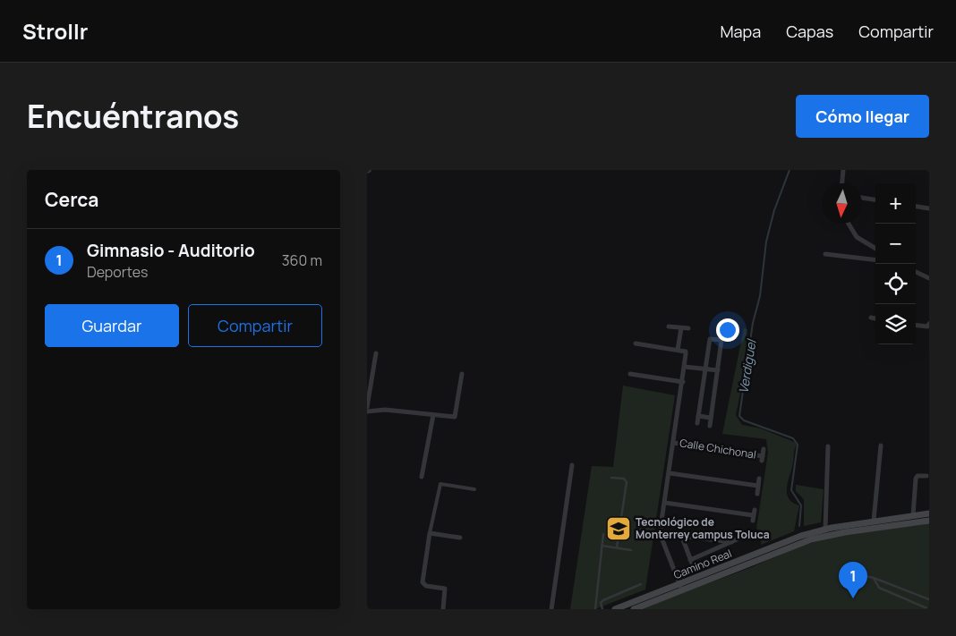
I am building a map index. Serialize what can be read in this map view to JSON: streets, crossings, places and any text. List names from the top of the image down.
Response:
{
  "streets": {
    "main road": ["Camino Real"],
    "street": ["Calle Chichonal"]
  },
  "water": ["Verdiguel"],
  "places": {
    "school or university": ["Tecnológico de Monterrey campus Toluca"]
  },
  "north": "bottom",
  "page": {
    "header": "Strollr",
    "nav": ["Mapa", "Capas", "Compartir"],
    "title": "Encuéntranos",
    "buttons": [
      "Cómo llegar",
      ["Guardar", "Compartir"]
    ],
    "heading": "Cerca",
    "map_buttons": ["+", "−"],
    "list": [
      {
        "mark": "1",
        "name": "Gimnasio - Auditorio",
        "note": "Deportes",
        "value": "360 m"
      }
    ],
    "pins": "1"
  }
}
